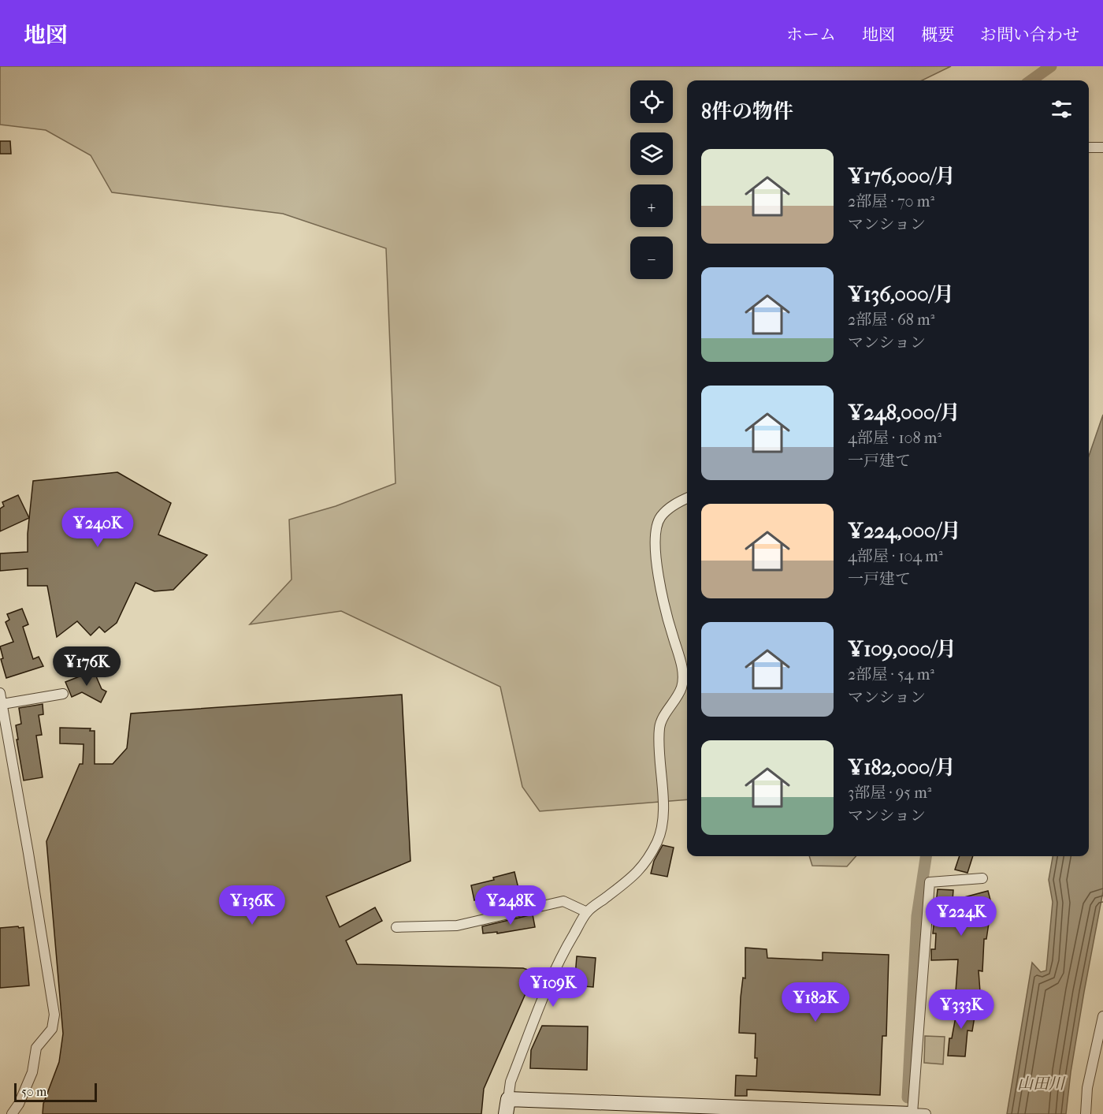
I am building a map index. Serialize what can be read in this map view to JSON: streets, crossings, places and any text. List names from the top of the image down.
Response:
{
  "water": ["山田川"],
  "scale_bar": "50 m",
  "page": {
    "header": "地図",
    "nav": [
      "ホーム",
      "地図",
      "概要",
      "お問い合わせ"
    ],
    "map_buttons": ["+", "−"],
    "heading": "8件の物件",
    "list": [
      {
        "name": "¥176,000/月",
        "note": "2部屋 · 70 m² · マンション"
      },
      {
        "name": "¥136,000/月",
        "note": "2部屋 · 68 m² · マンション"
      },
      {
        "name": "¥248,000/月",
        "note": "4部屋 · 108 m² · 一戸建て"
      },
      {
        "name": "¥224,000/月",
        "note": "4部屋 · 104 m² · 一戸建て"
      },
      {
        "name": "¥109,000/月",
        "note": "2部屋 · 54 m² · マンション"
      },
      {
        "name": "¥182,000/月",
        "note": "3部屋 · 95 m² · マンション"
      }
    ],
    "price": [
      "¥240K",
      "¥176K",
      "¥136K",
      "¥248K",
      "¥224K",
      "¥109K",
      "¥182K",
      "¥333K"
    ],
    "scale": "50 m"
  }
}
